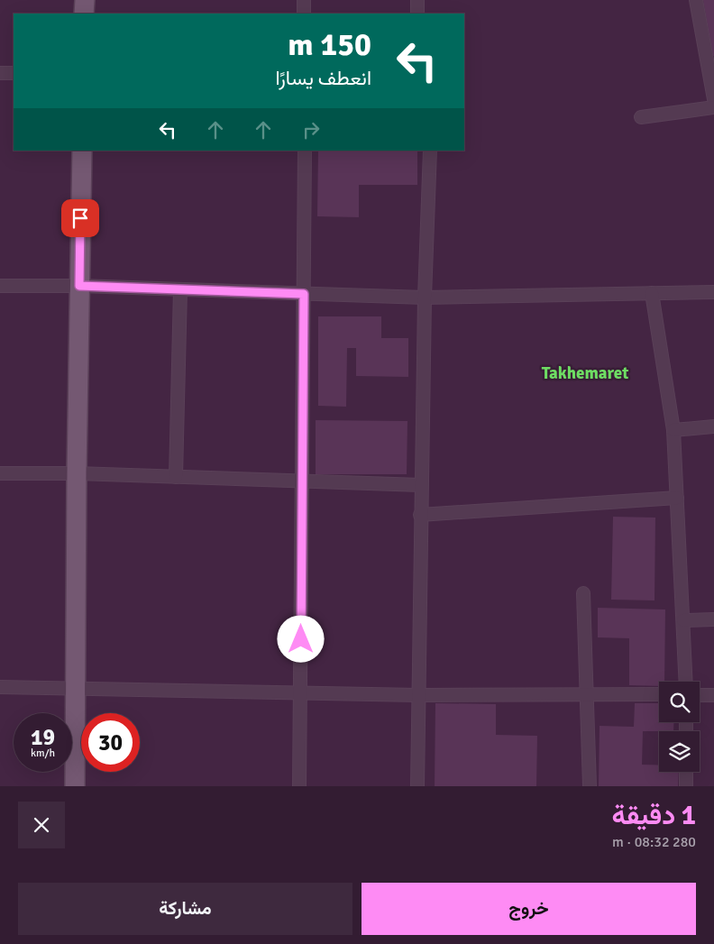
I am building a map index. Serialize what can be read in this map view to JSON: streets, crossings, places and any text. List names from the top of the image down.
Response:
{
  "districts": ["Takhemaret"],
  "page": {
    "turn": ["150 m", "انعطف يسارًا"],
    "speed": "19 km/h",
    "limit": "30",
    "heading": ["1 دقيقة", "280 m · 08:32"],
    "buttons": ["خروج", "مشاركة"]
  }
}
